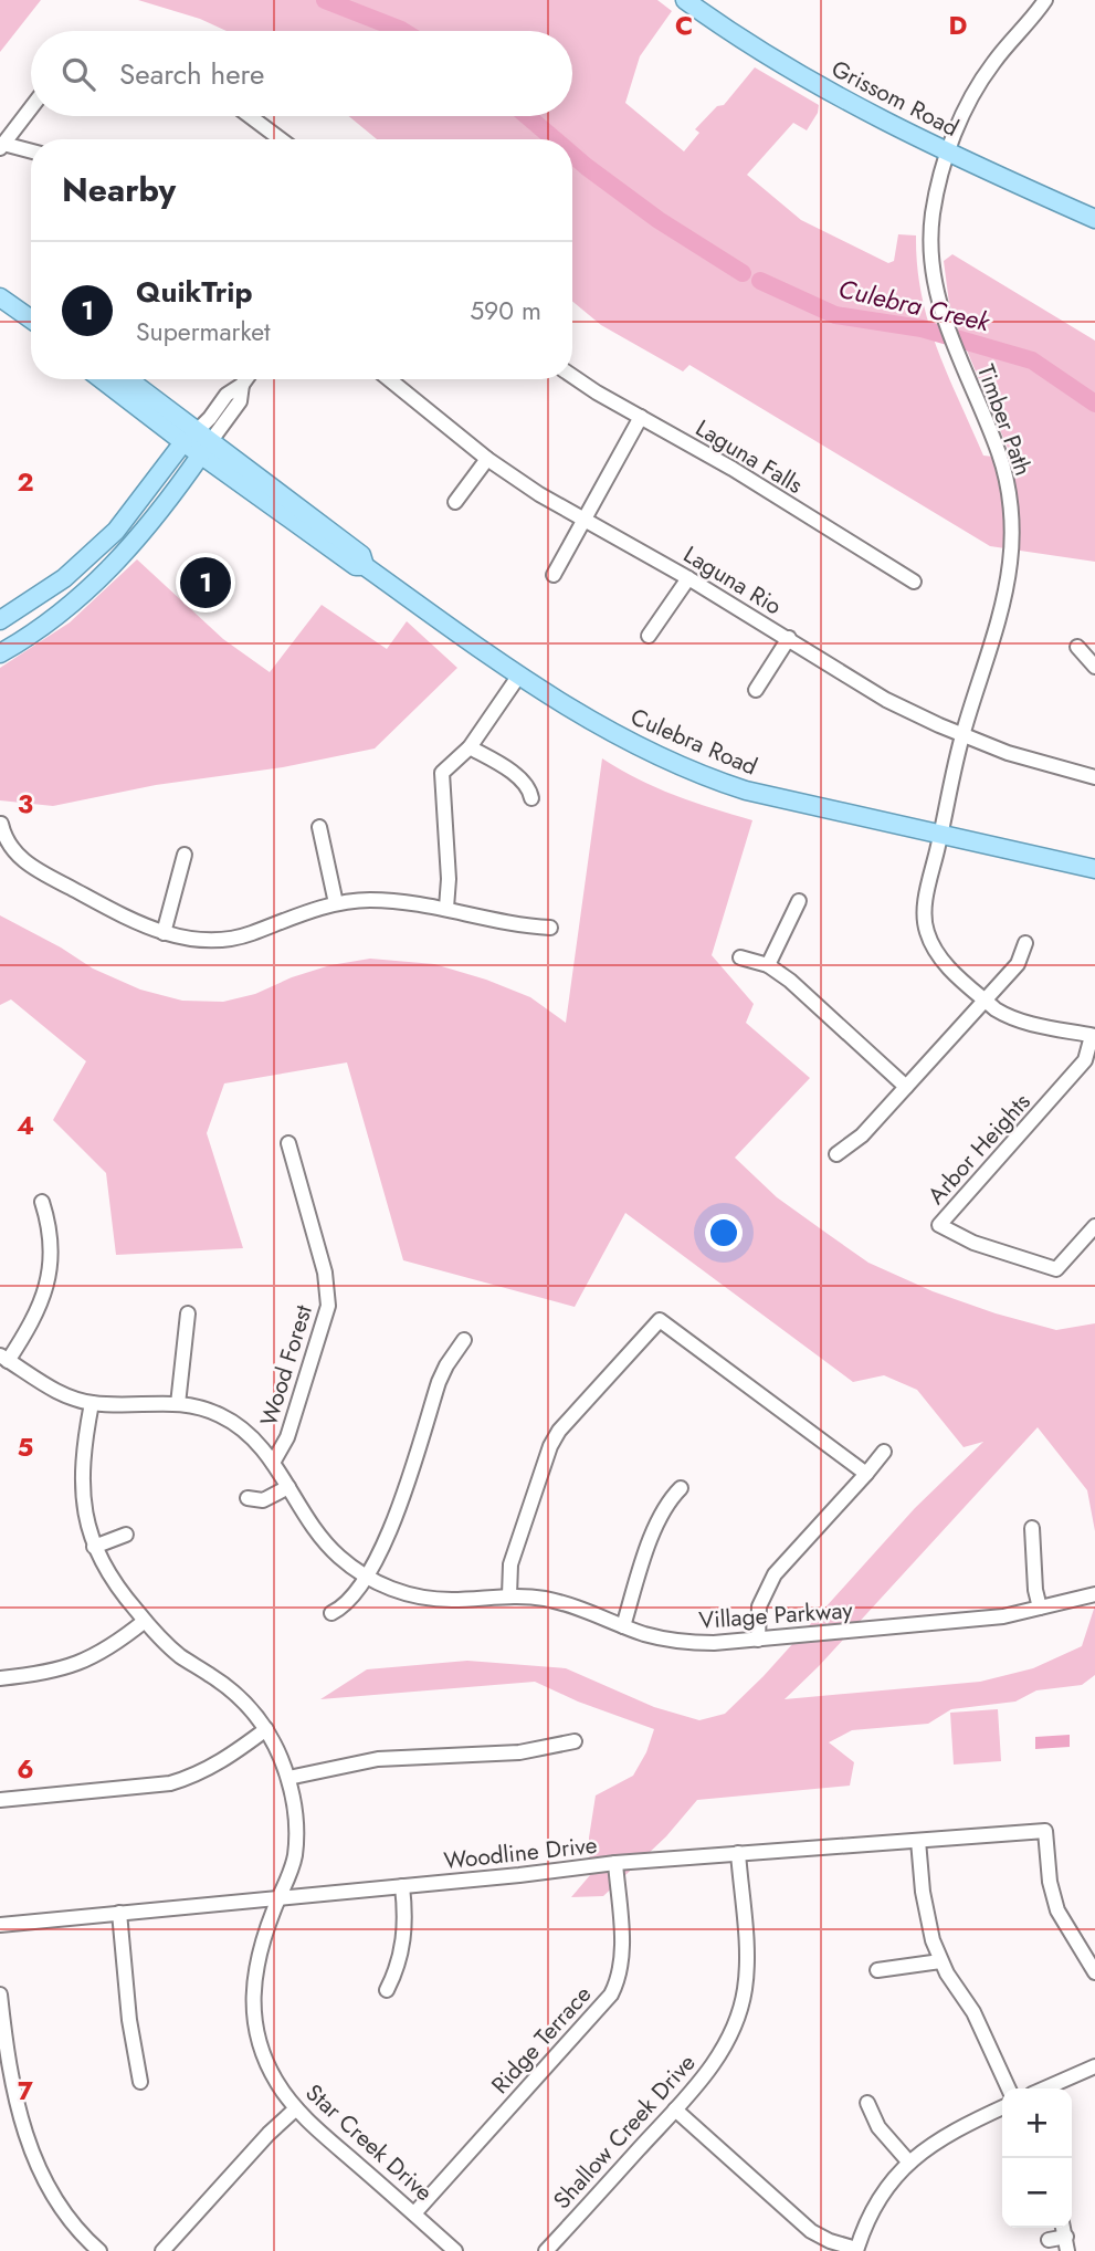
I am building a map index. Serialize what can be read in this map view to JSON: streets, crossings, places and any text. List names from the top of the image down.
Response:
{
  "streets": {
    "main road": ["Grissom Road", "Culebra Road"],
    "street": [
      "Timber Path",
      "Laguna Falls",
      "Laguna Rio",
      "Arbor Heights",
      "Wood Forest",
      "Village Parkway",
      "Woodline Drive",
      "Ridge Terrace",
      "Shallow Creek Drive",
      "Star Creek Drive"
    ]
  },
  "crossings": [
    ["Grissom Road", "Timber Path"],
    ["Timber Path", "Laguna Rio"],
    ["Timber Path", "Culebra Road"],
    ["Timber Path", "Arbor Heights"],
    ["Wood Forest", "Village Parkway"],
    ["Village Parkway", "Star Creek Drive"],
    ["Woodline Drive", "Ridge Terrace"],
    ["Woodline Drive", "Shallow Creek Drive"],
    ["Woodline Drive", "Star Creek Drive"],
    ["Ridge Terrace", "Star Creek Drive"]
  ],
  "water": ["Culebra Creek"],
  "page": {
    "search": "Search here",
    "heading": "Nearby",
    "list": [
      {
        "mark": "1",
        "name": "QuikTrip",
        "note": "Supermarket",
        "value": "590 m"
      }
    ],
    "pins": "1",
    "map_buttons": ["+", "−"]
  },
  "grid": {
    "columns": ["C", "D"],
    "rows": [
      "2",
      "3",
      "4",
      "5",
      "6",
      "7"
    ]
  }
}
